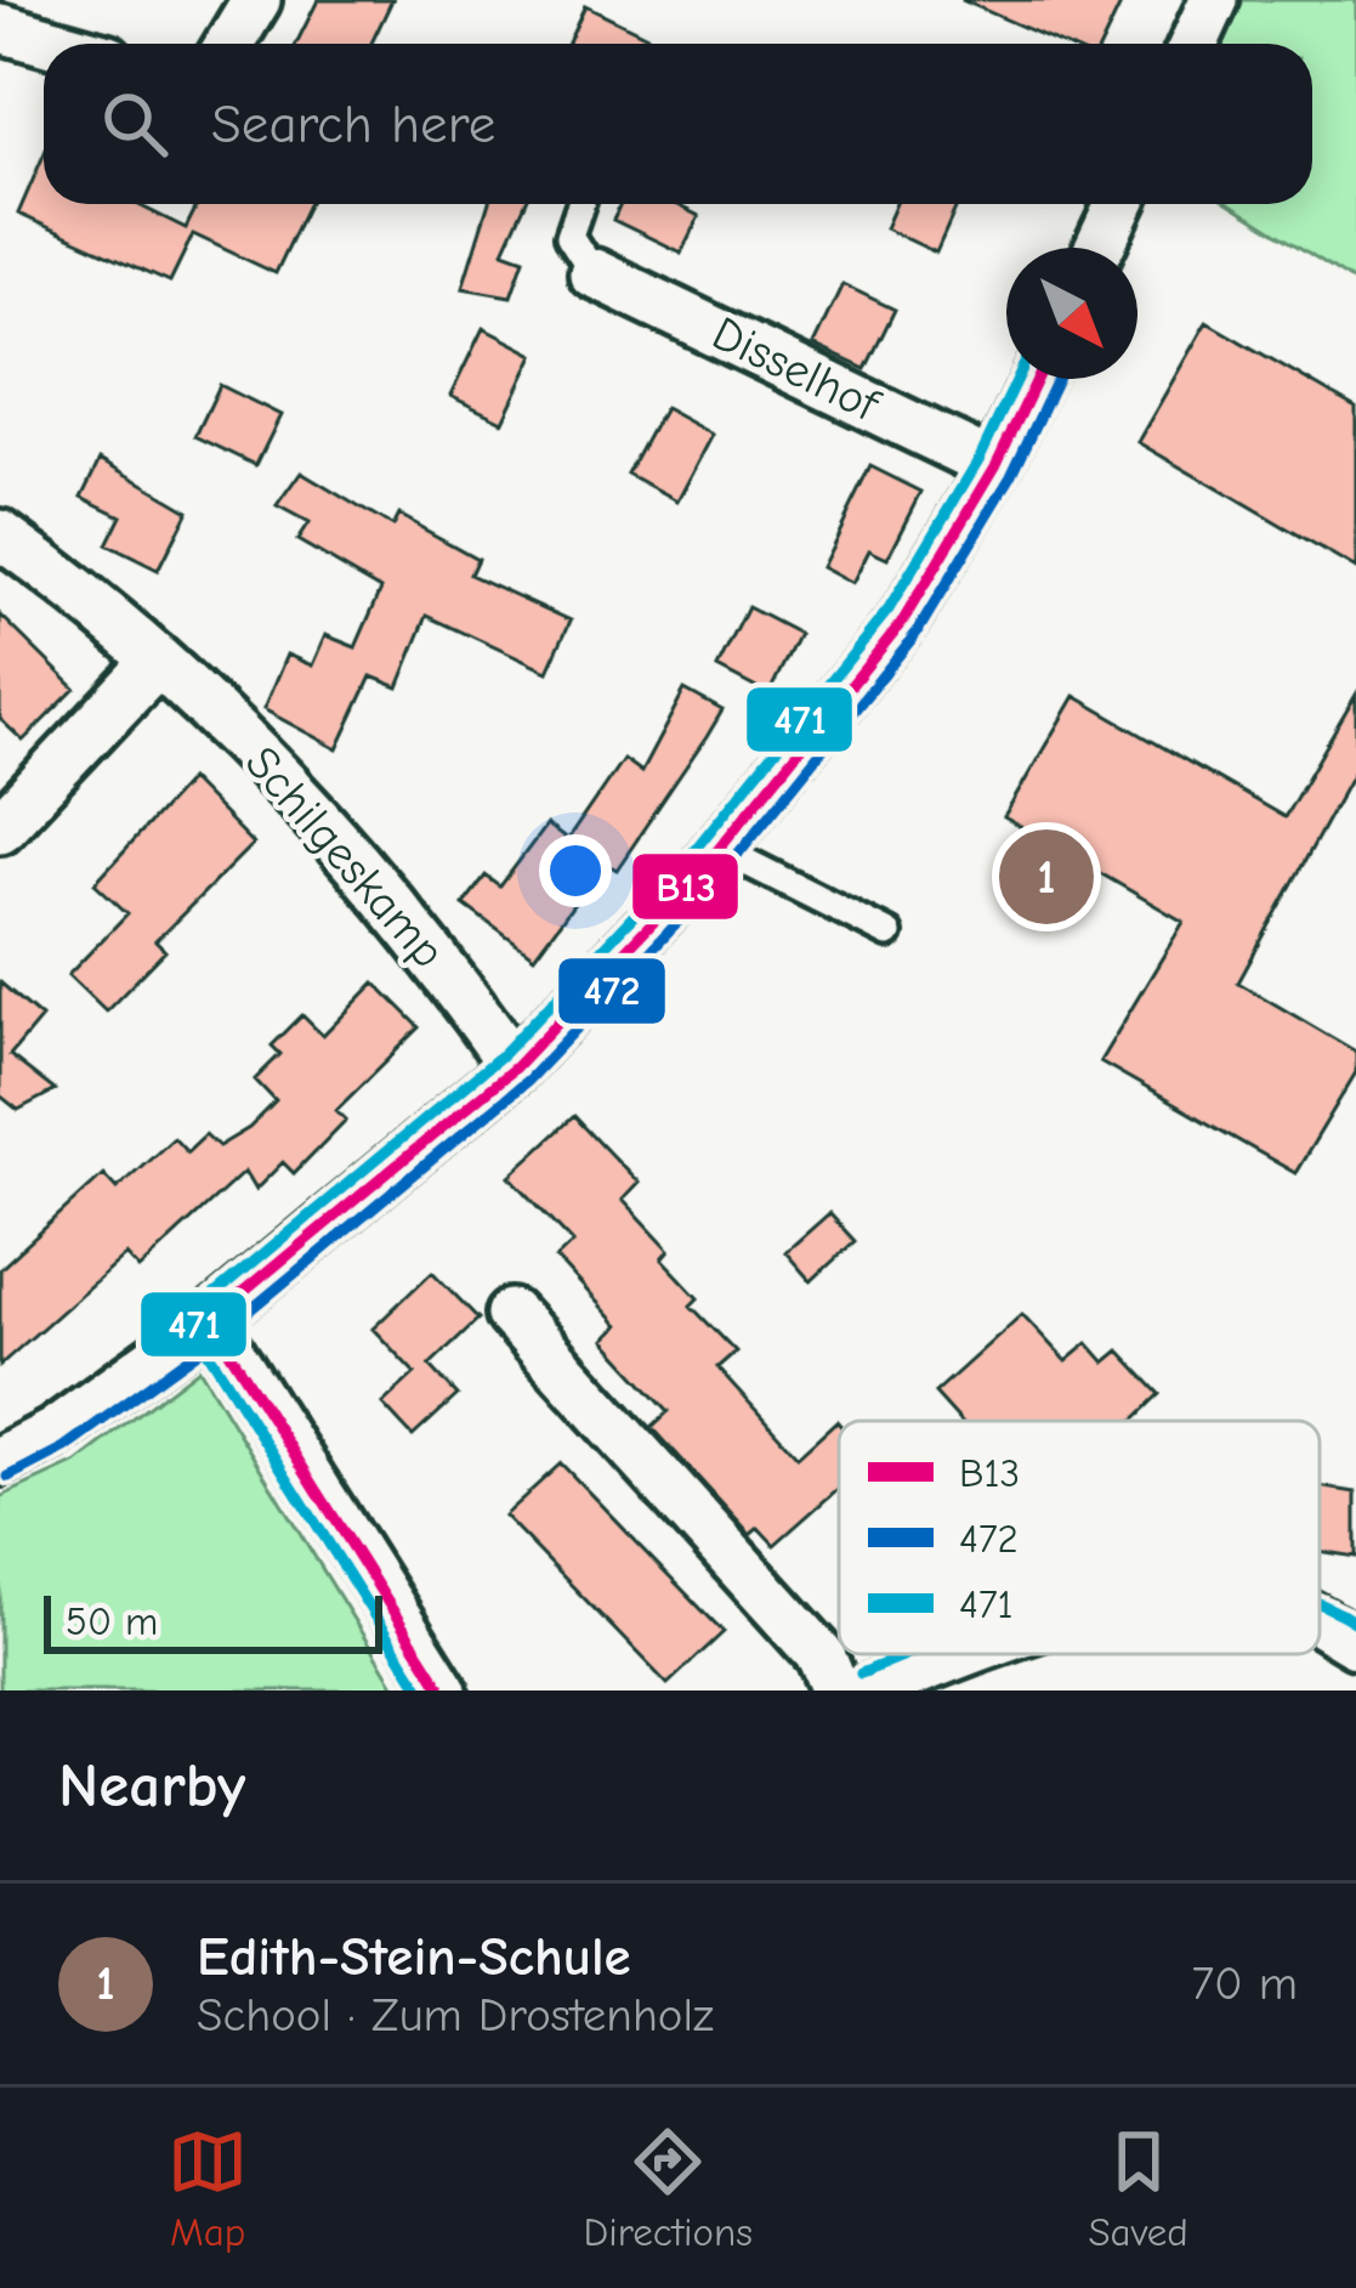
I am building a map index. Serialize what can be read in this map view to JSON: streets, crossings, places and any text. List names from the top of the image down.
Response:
{
  "streets": {
    "street": ["Disselhof", "Schilgeskamp"]
  },
  "lines": ["transit line B13", "transit line 472", "transit line 471"],
  "legend": ["B13", "472", "471"],
  "scale_bar": "50 m",
  "north": "bottom right",
  "page": {
    "search": "Search here",
    "pins": "1",
    "scale": "50 m",
    "heading": "Nearby",
    "list": [
      {
        "mark": "1",
        "name": "Edith-Stein-Schule",
        "note": "School · Zum Drostenholz",
        "value": "70 m"
      }
    ],
    "nav": ["Map", "Directions", "Saved"]
  }
}
